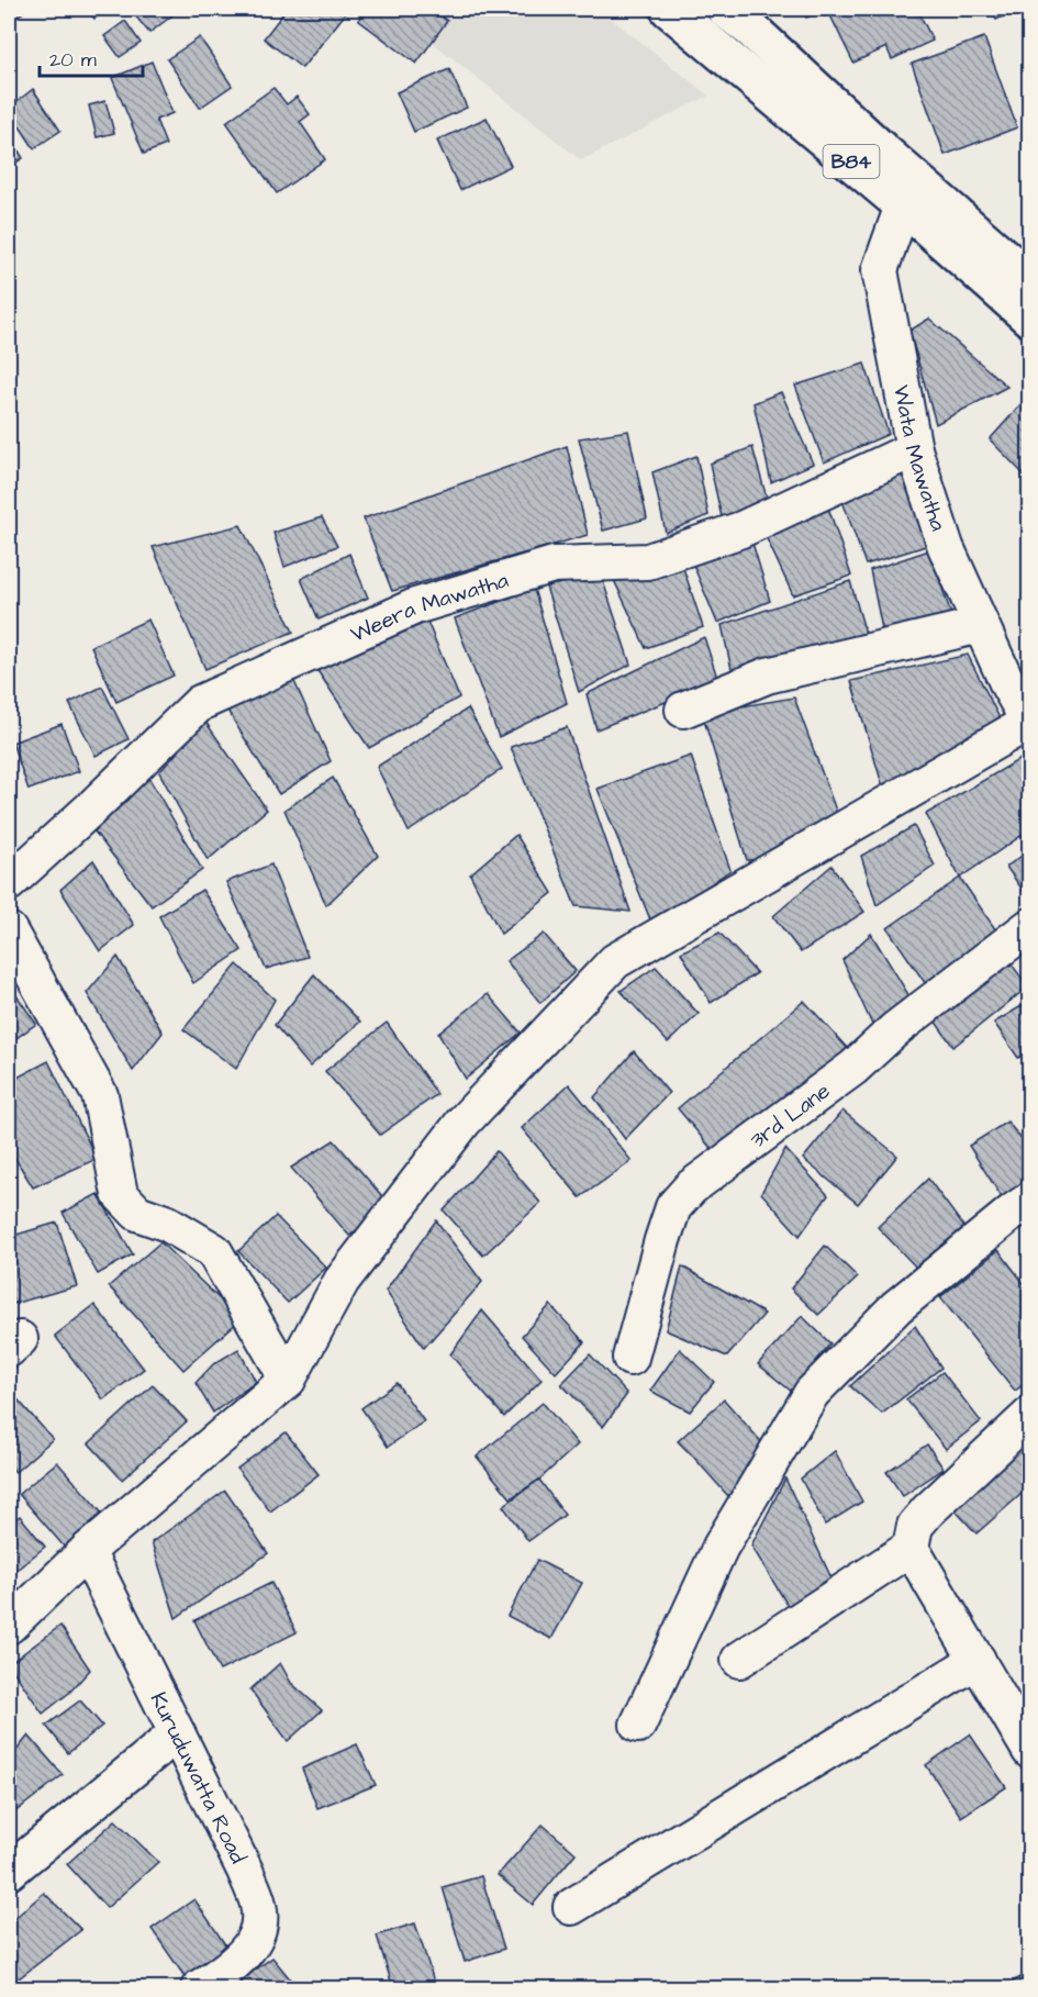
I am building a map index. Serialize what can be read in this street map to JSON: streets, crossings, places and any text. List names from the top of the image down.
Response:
{
  "streets": {
    "main road": ["B84"],
    "street": [
      "Wata Mawatha",
      "Weera Mawatha",
      "3rd Lane",
      "Kuruduwatta Road"
    ]
  },
  "crossings": [
    ["B84", "Wata Mawatha"],
    ["Wata Mawatha", "Weera Mawatha"]
  ],
  "scale_bar": "20 m"
}
